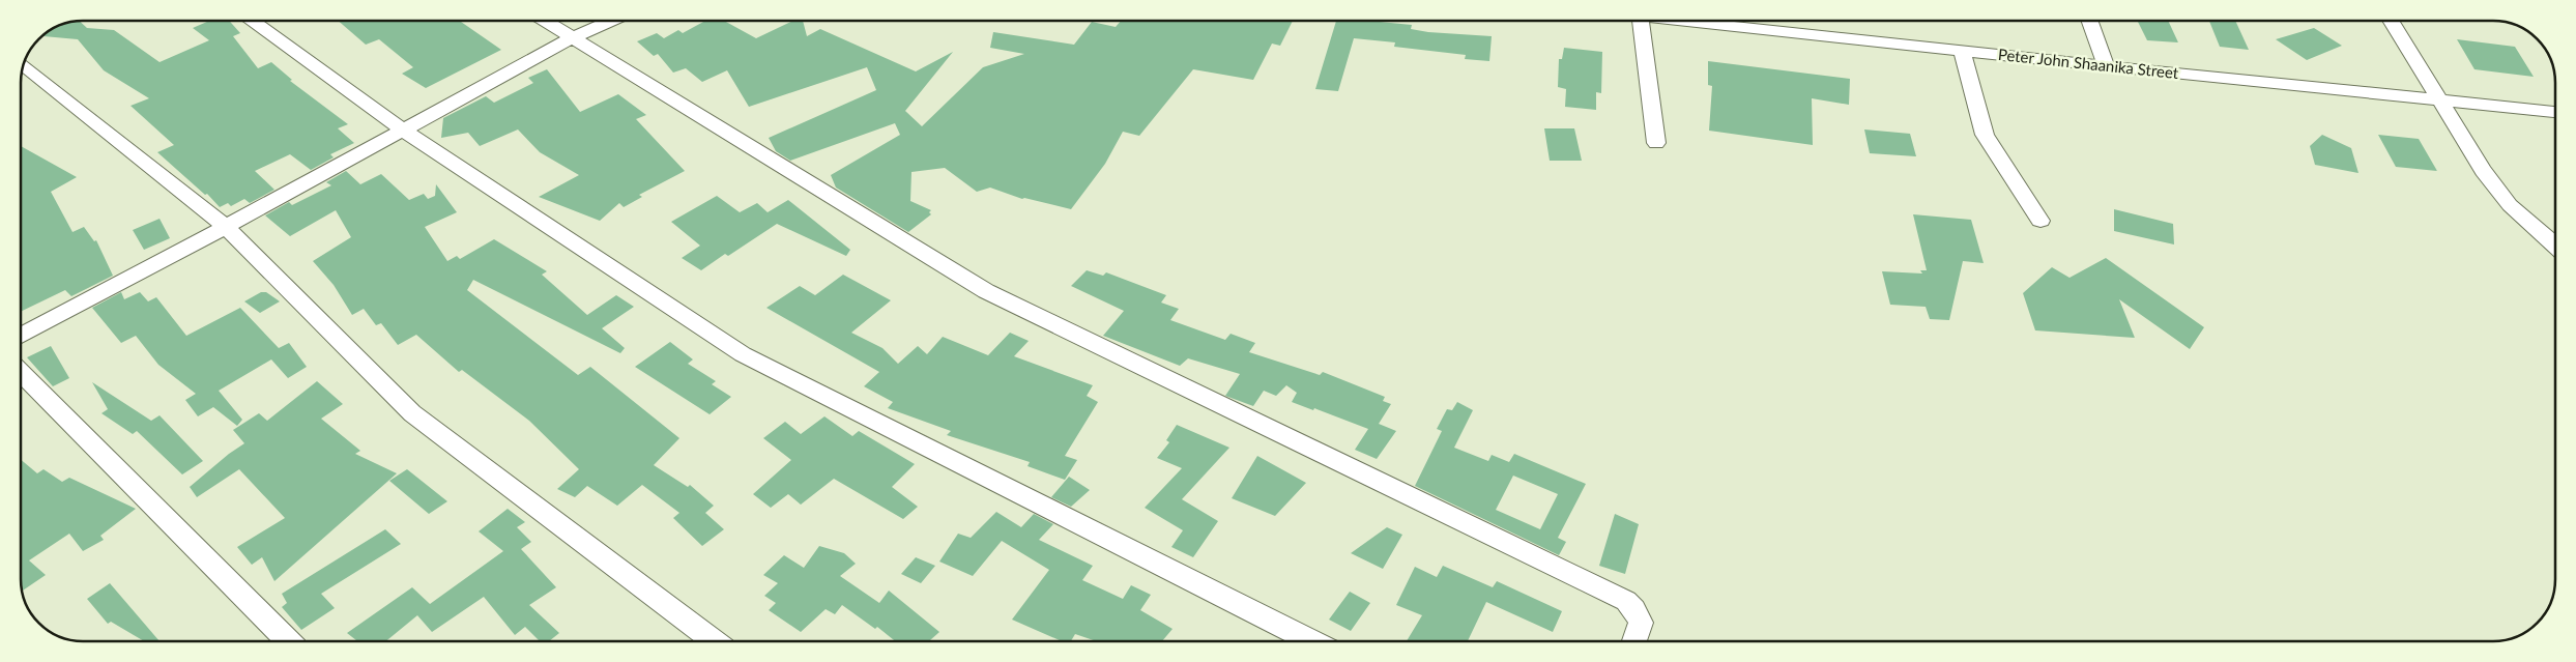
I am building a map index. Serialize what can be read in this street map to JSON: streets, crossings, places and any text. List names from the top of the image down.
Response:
{
  "streets": {
    "street": ["Peter John Shaanika Street"]
  }
}
